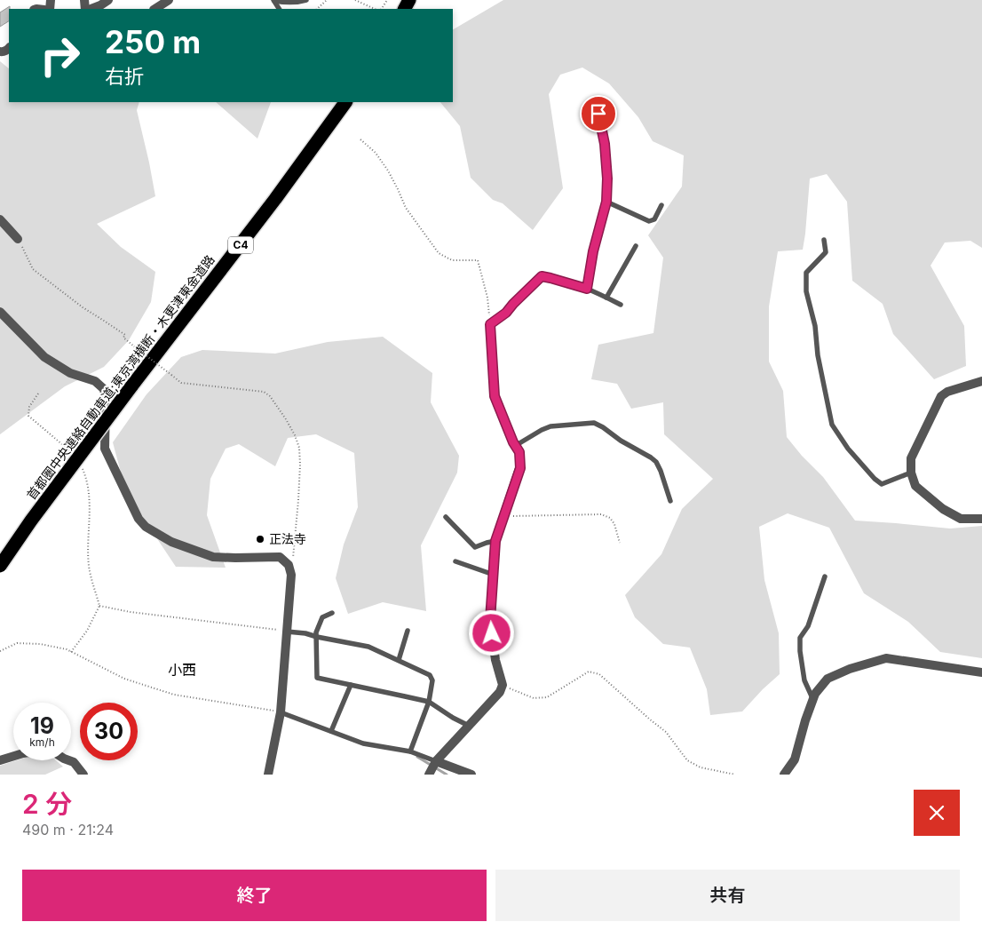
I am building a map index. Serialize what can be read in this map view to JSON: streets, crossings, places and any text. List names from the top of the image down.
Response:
{
  "streets": {
    "highway": ["C4", "首都圏中央連絡自動車道;東京湾横断・木更津東金道路"]
  },
  "districts": ["小西"],
  "places": ["正法寺"],
  "page": {
    "turn": ["250 m", "右折"],
    "speed": "19 km/h",
    "limit": "30",
    "heading": ["2 分", "490 m · 21:24"],
    "buttons": ["終了", "共有"]
  }
}
